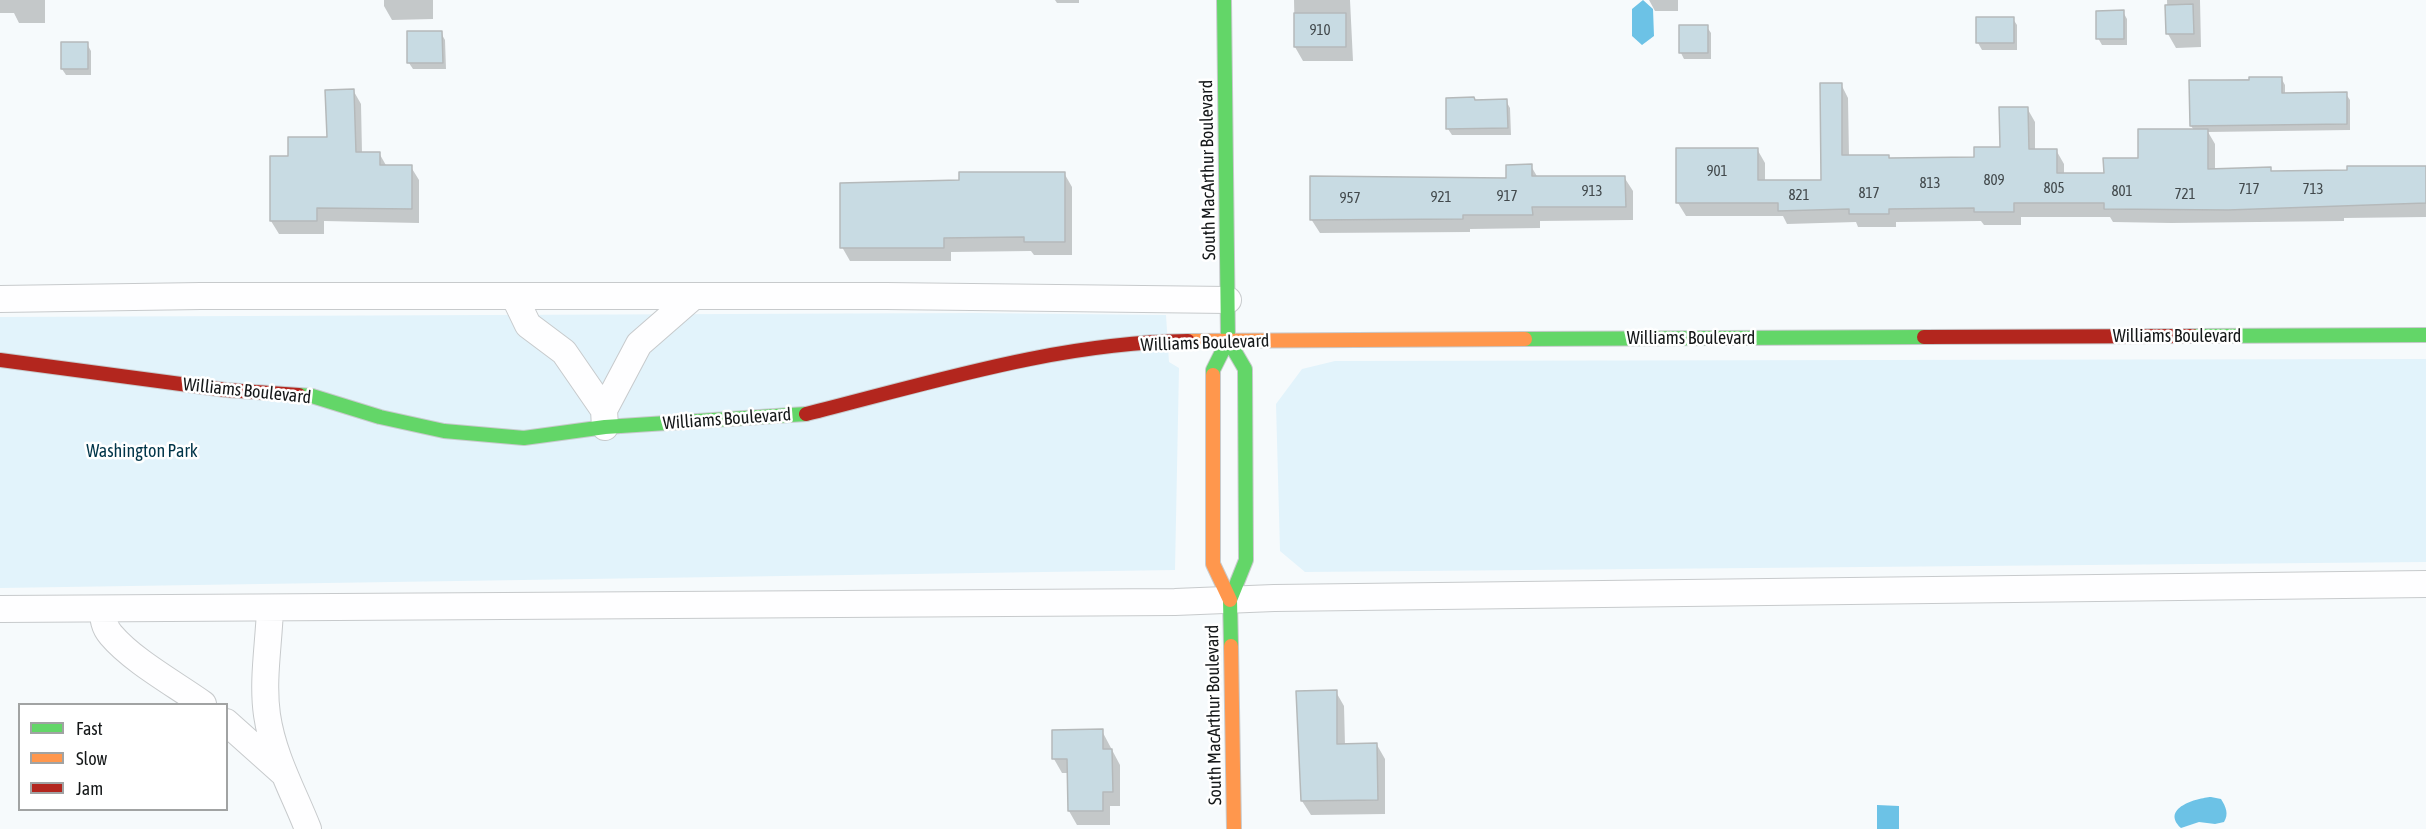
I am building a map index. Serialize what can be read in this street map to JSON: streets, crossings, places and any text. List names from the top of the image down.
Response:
{
  "streets": {
    "street": ["South MacArthur Boulevard", "Williams Boulevard"]
  },
  "crossings": [
    ["South MacArthur Boulevard", "Williams Boulevard"]
  ],
  "parks": ["Washington Park"],
  "house_numbers": [
    "910",
    "901",
    "809",
    "813",
    "805",
    "717",
    "713",
    "913",
    "801",
    "817",
    "721",
    "821",
    "917",
    "921",
    "957"
  ],
  "legend": ["Fast", "Slow", "Jam"]
}
